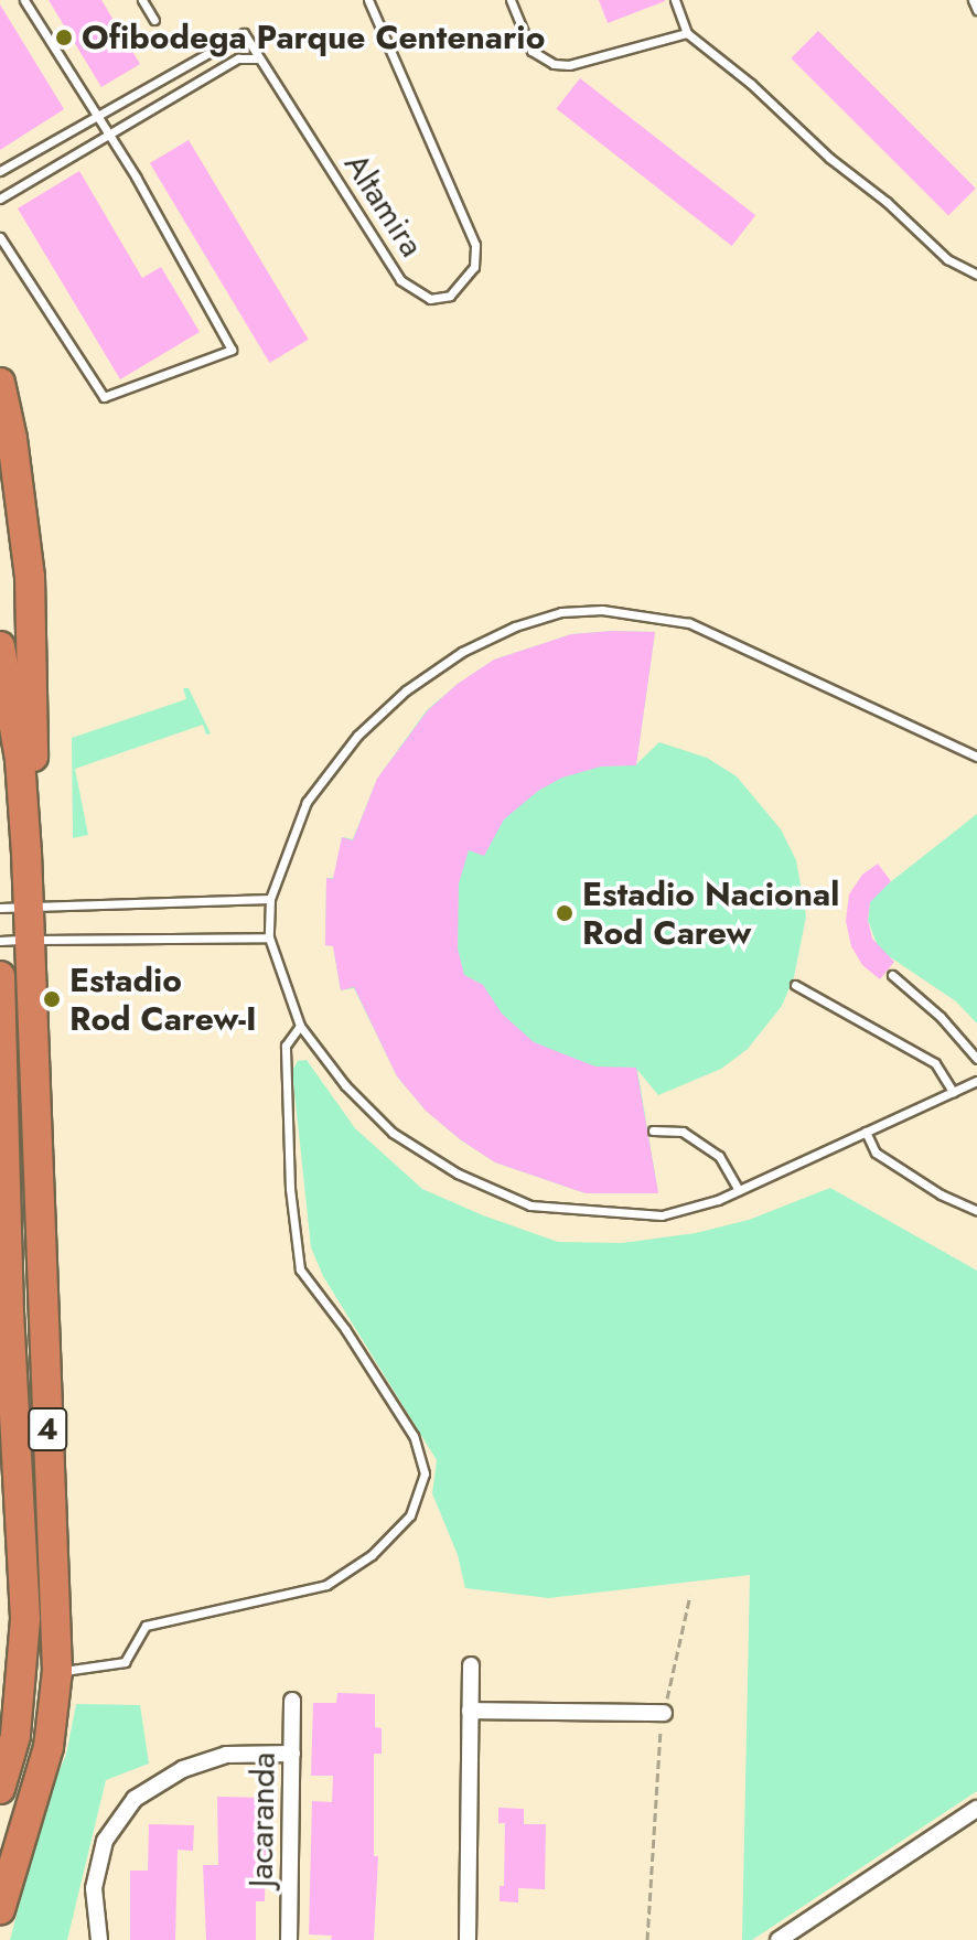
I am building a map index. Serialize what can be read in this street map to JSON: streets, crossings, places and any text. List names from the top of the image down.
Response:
{
  "streets": {
    "highway": ["4"],
    "street": ["Jacaranda"],
    "lane": ["Altamira"]
  },
  "places": ["Ofibodega Parque Centenario", "Estadio Nacional Rod Carew", "Estadio Rod Carew-I"]
}
